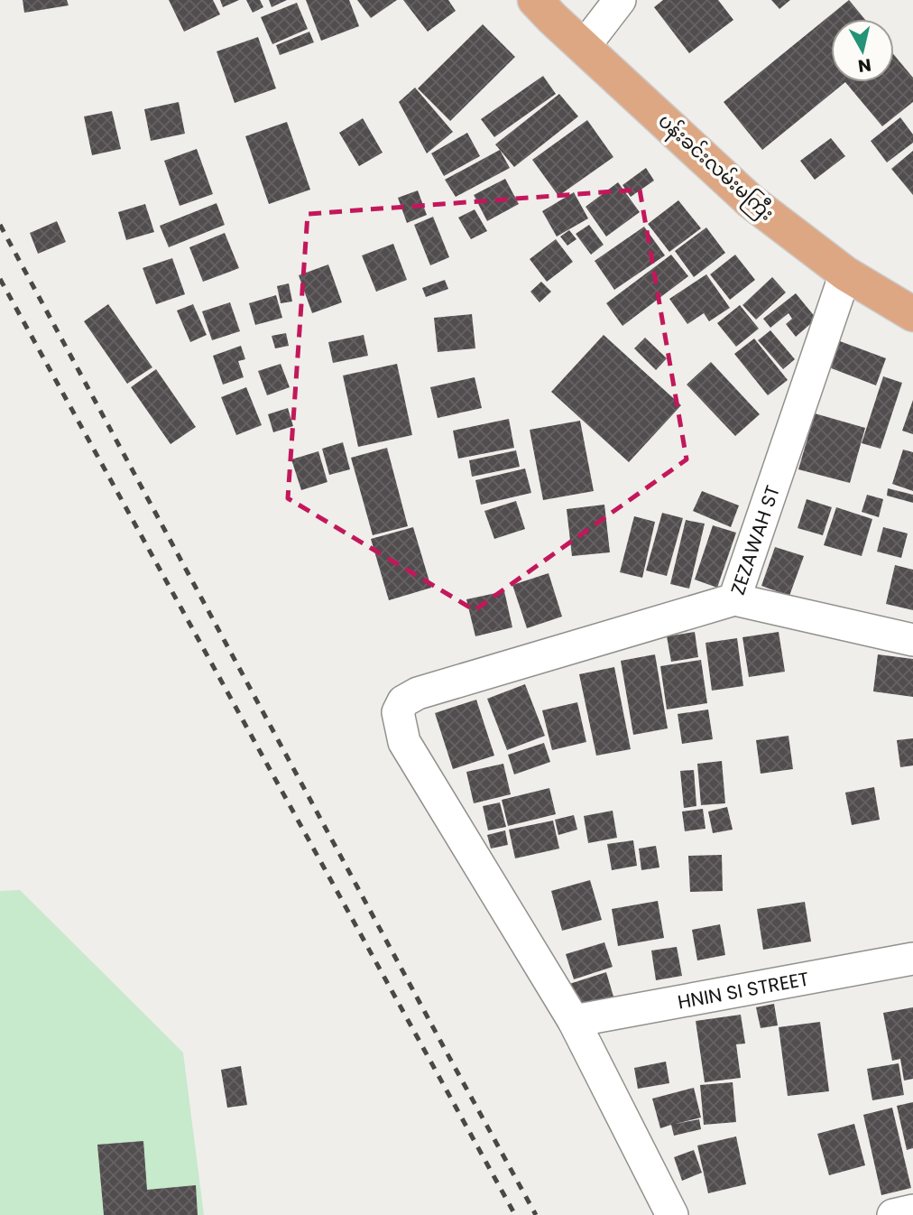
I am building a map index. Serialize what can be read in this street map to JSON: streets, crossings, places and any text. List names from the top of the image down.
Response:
{
  "streets": {
    "main road": ["ပန်းခင်းလမ်းမကြီး"],
    "street": ["ZEZAWAH ST", "HNIN SI STREET"]
  },
  "crossings": [
    ["ပန်းခင်းလမ်းမကြီး", "ZEZAWAH ST"],
    ["ZEZAWAH ST", "HNIN SI STREET"]
  ],
  "north": "bottom"
}
